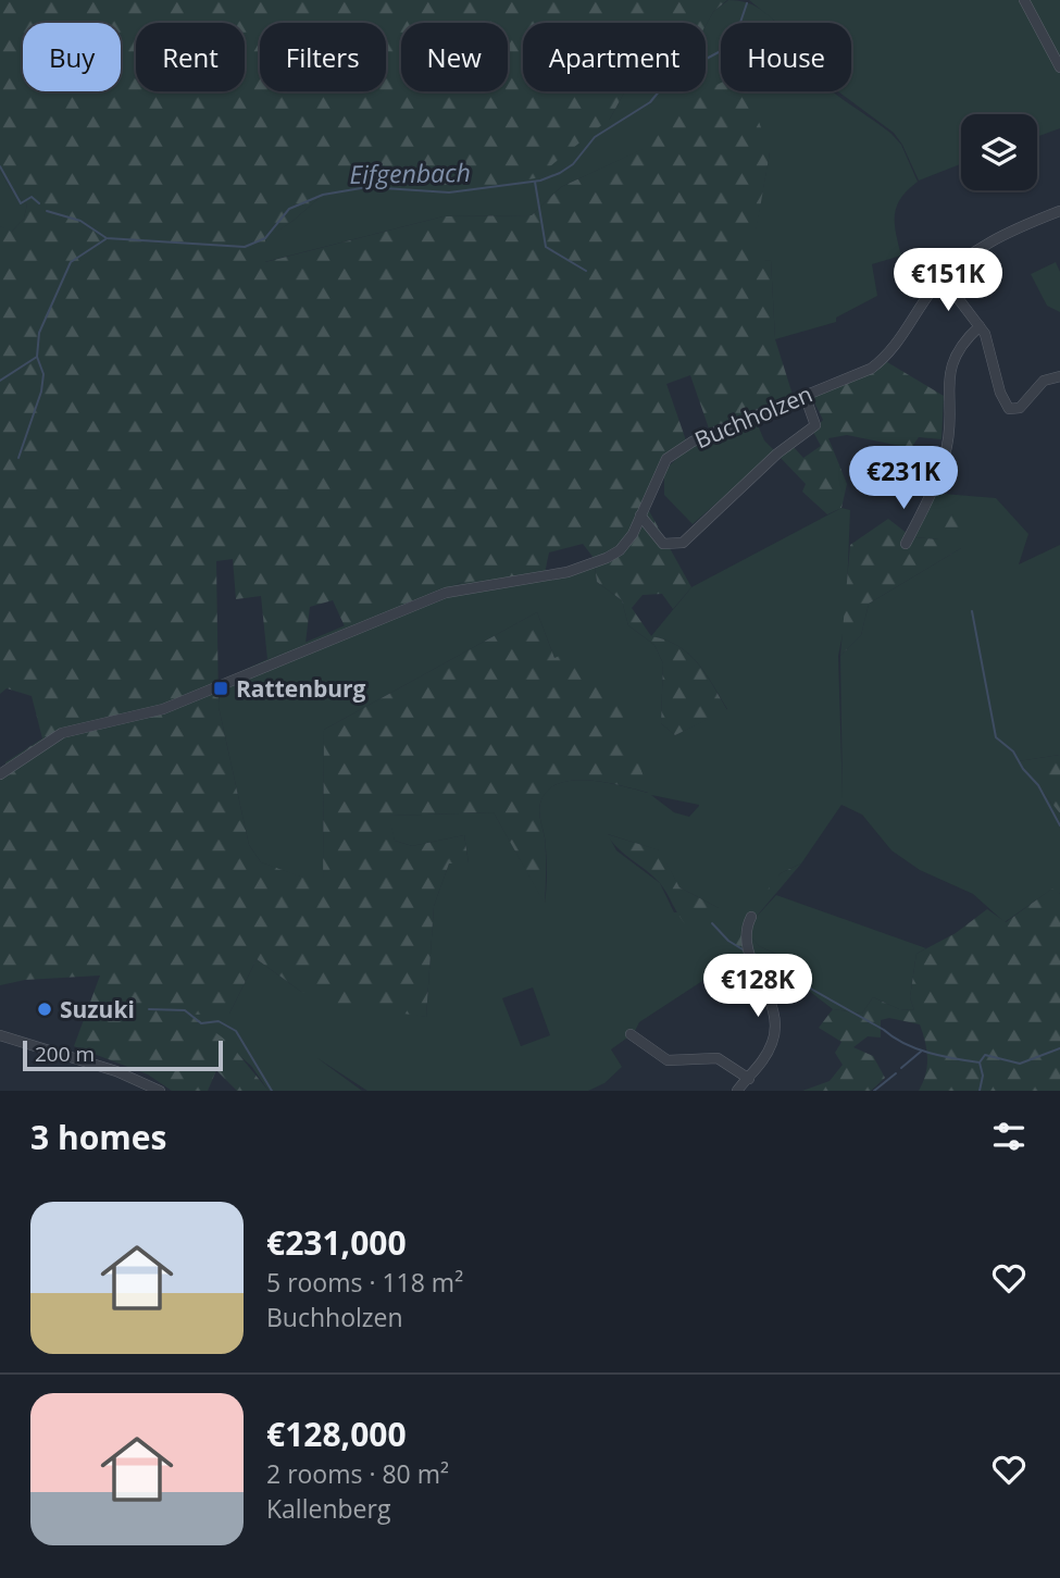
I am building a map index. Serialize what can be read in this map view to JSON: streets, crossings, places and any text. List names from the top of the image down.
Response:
{
  "streets": {
    "street": ["Buchholzen"]
  },
  "water": ["Eifgenbach"],
  "places": {
    "transit": ["Rattenburg"],
    "other": ["Suzuki"]
  },
  "scale_bar": "200 m",
  "page": {
    "chip": [
      "Buy",
      "Rent",
      "Filters",
      "New",
      "Apartment",
      "House"
    ],
    "price": ["€151K", "€231K", "€128K"],
    "scale": "200 m",
    "heading": "3 homes",
    "list": [
      {
        "name": "€231,000",
        "note": "5 rooms · 118 m² · Buchholzen"
      },
      {
        "name": "€128,000",
        "note": "2 rooms · 80 m² · Kallenberg"
      }
    ]
  }
}
